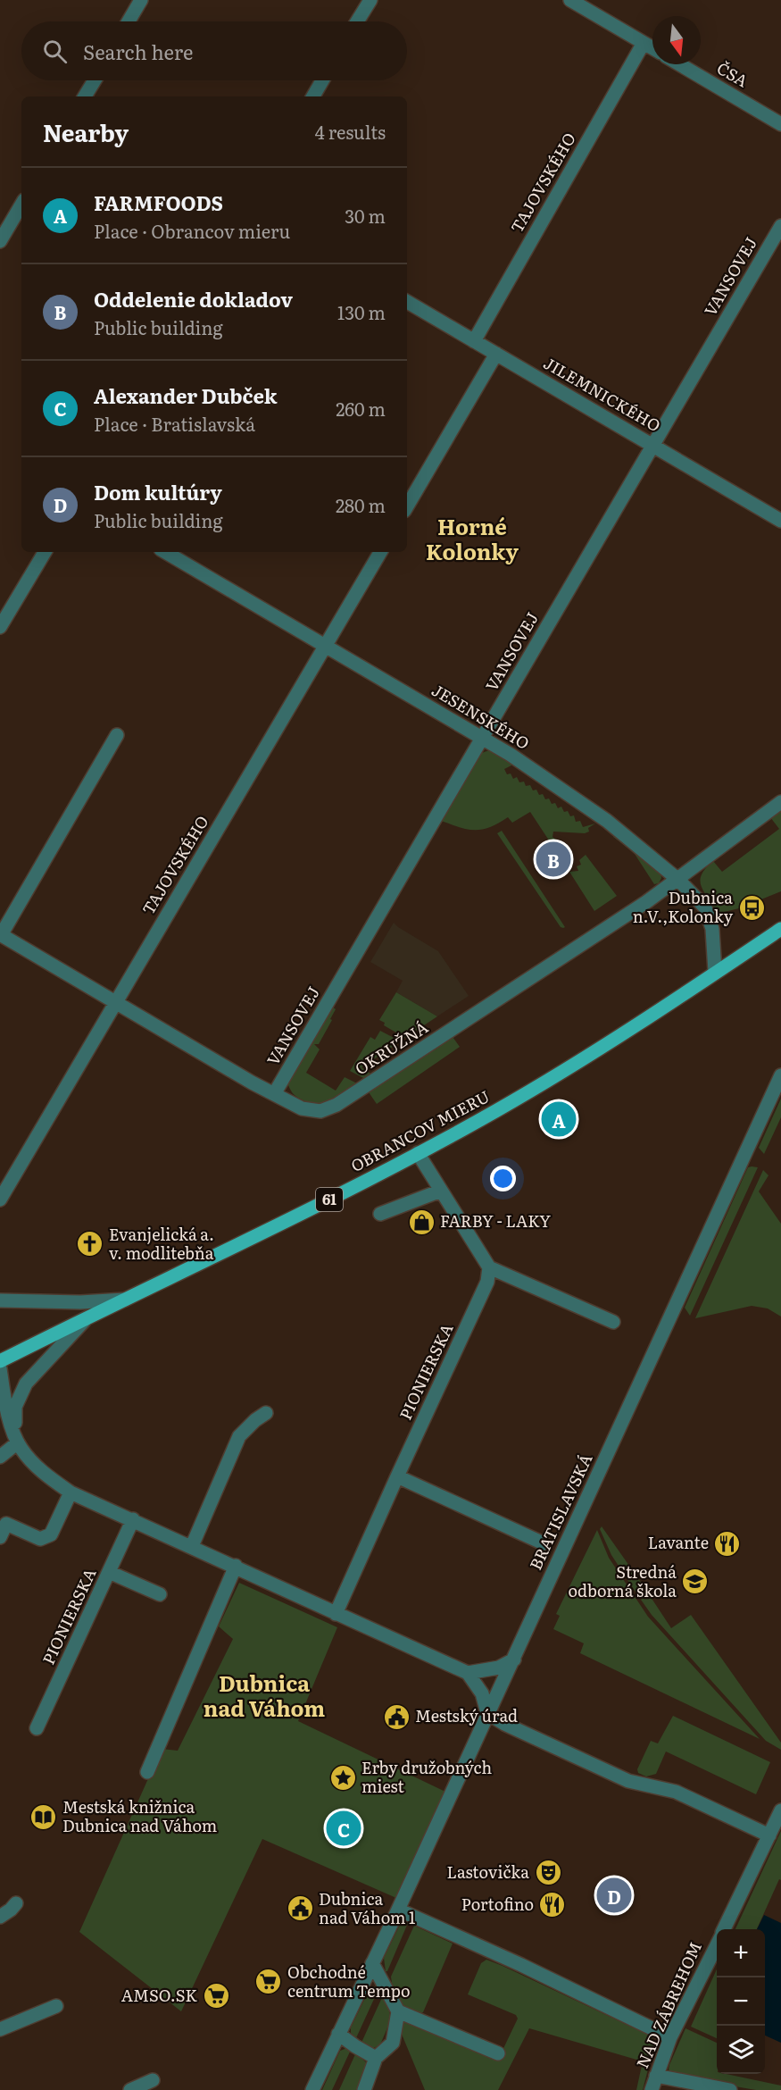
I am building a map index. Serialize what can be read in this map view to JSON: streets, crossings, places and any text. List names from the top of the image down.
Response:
{
  "streets": {
    "main road": ["OBRANCOV MIERU", "61"],
    "street": [
      "ČSA",
      "TAJOVSKÉHO",
      "VANSOVEJ",
      "JILEMNICKÉHO",
      "JESENSKÉHO",
      "OKRUŽNÁ",
      "PIONIERSKA",
      "BRATISLAVSKÁ",
      "NAD ZÁBREHOM"
    ]
  },
  "crossings": [
    ["TAJOVSKÉHO", "JILEMNICKÉHO"],
    ["TAJOVSKÉHO", "JESENSKÉHO"],
    ["TAJOVSKÉHO", "OKRUŽNÁ"],
    ["VANSOVEJ", "JILEMNICKÉHO"],
    ["VANSOVEJ", "JESENSKÉHO"],
    ["VANSOVEJ", "OKRUŽNÁ"],
    ["JESENSKÉHO", "OKRUŽNÁ"],
    ["JESENSKÉHO", "OBRANCOV MIERU"],
    ["PIONIERSKA", "BRATISLAVSKÁ"]
  ],
  "districts": ["Horné Kolonky", "Dubnica nad Váhom"],
  "places": {
    "bus stop": ["Dubnica n.V.,Kolonky"],
    "shop": ["FARBY - LAKY"],
    "church": ["Evanjelická a. v. modlitebňa"],
    "restaurant": ["Lavante", "Portofino"],
    "school or university": ["Stredná odborná škola"],
    "public building": ["Mestský úrad", "Dubnica nad Váhom 1"],
    "place": ["Erby družobných miest"],
    "library": ["Mestská knižnica Dubnica nad Váhom"],
    "theatre": ["Lastovička"],
    "supermarket": ["Obchodné centrum Tempo", "AMSO.SK"]
  },
  "north": "bottom",
  "page": {
    "search": "Search here",
    "heading": ["Nearby", "4 results"],
    "list": [
      {
        "mark": "A",
        "name": "FARMFOODS",
        "note": "Place · Obrancov mieru",
        "value": "30 m"
      },
      {
        "mark": "B",
        "name": "Oddelenie dokladov",
        "note": "Public building",
        "value": "130 m"
      },
      {
        "mark": "C",
        "name": "Alexander Dubček",
        "note": "Place · Bratislavská",
        "value": "260 m"
      },
      {
        "mark": "D",
        "name": "Dom kultúry",
        "note": "Public building",
        "value": "280 m"
      }
    ],
    "pins": [
      "B",
      "A",
      "C",
      "D"
    ],
    "map_buttons": ["+", "−"]
  }
}
